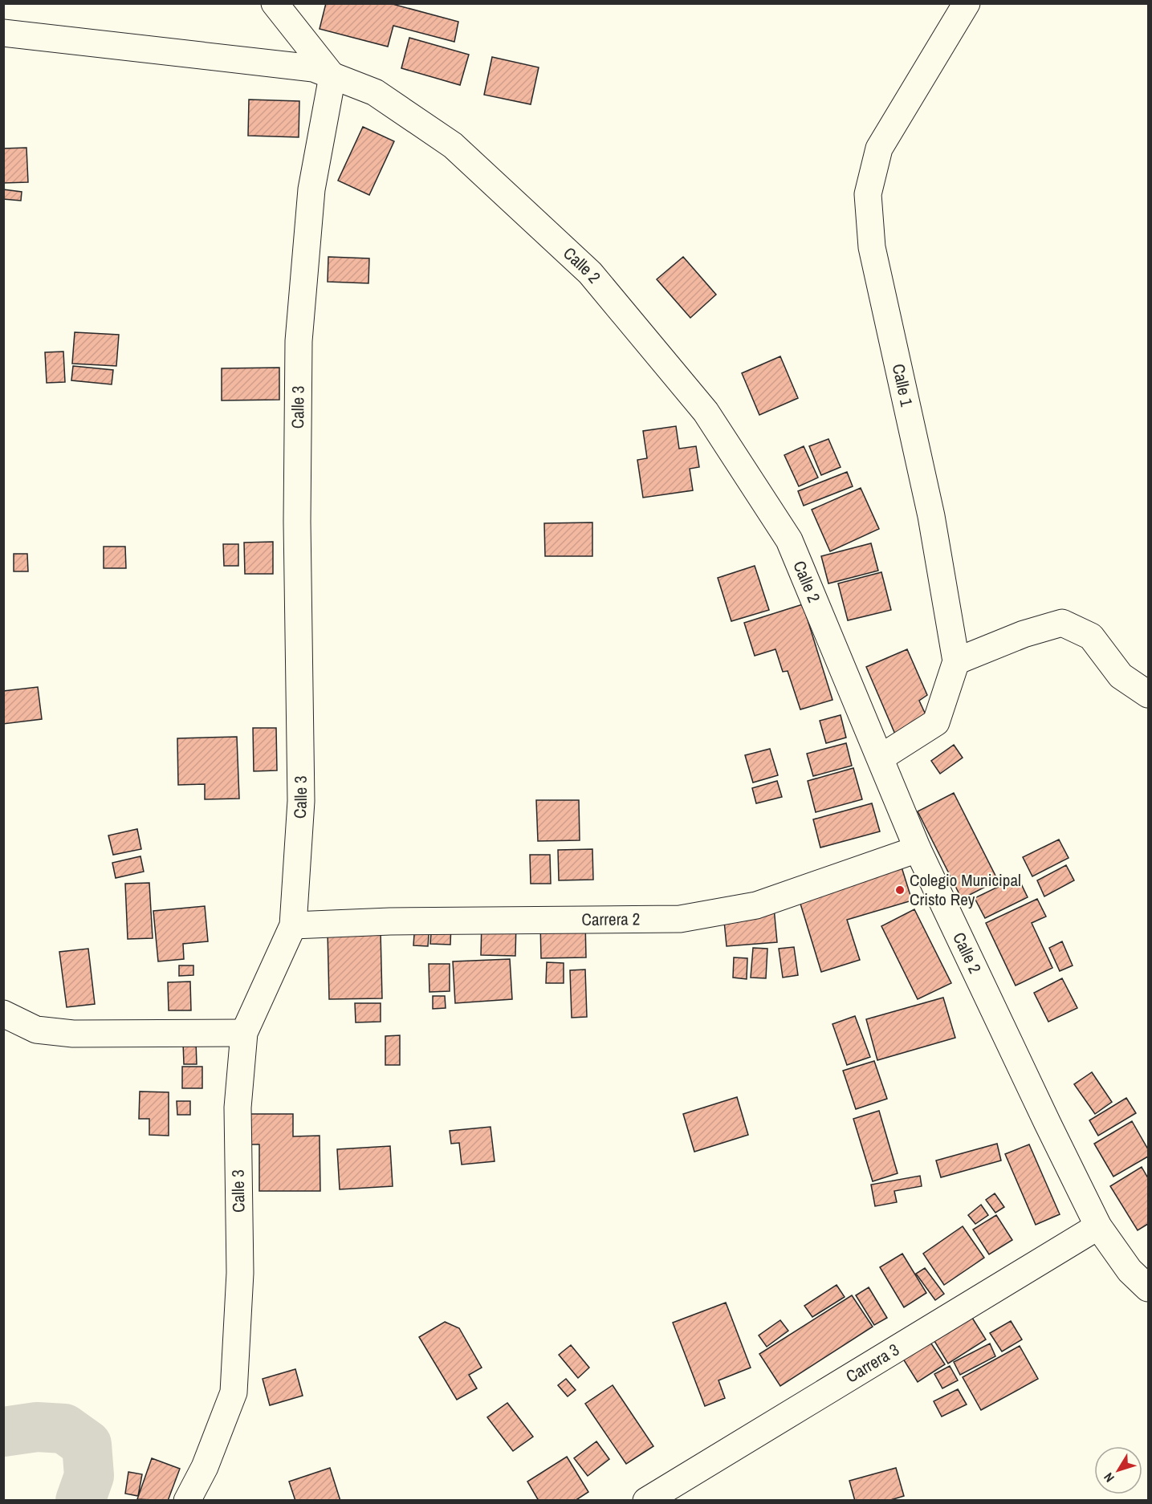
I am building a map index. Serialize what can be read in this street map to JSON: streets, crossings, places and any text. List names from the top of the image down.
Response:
{
  "streets": {
    "street": [
      "Calle 2",
      "Calle 1",
      "Calle 3",
      "Carrera 2",
      "Carrera 3"
    ]
  },
  "crossings": [
    ["Calle 2", "Calle 1"],
    ["Calle 2", "Calle 3"],
    ["Calle 2", "Carrera 2"],
    ["Calle 2", "Carrera 3"],
    ["Calle 3", "Carrera 2"]
  ],
  "places": ["Colegio Municipal Cristo Rey"],
  "north": "bottom left"
}
